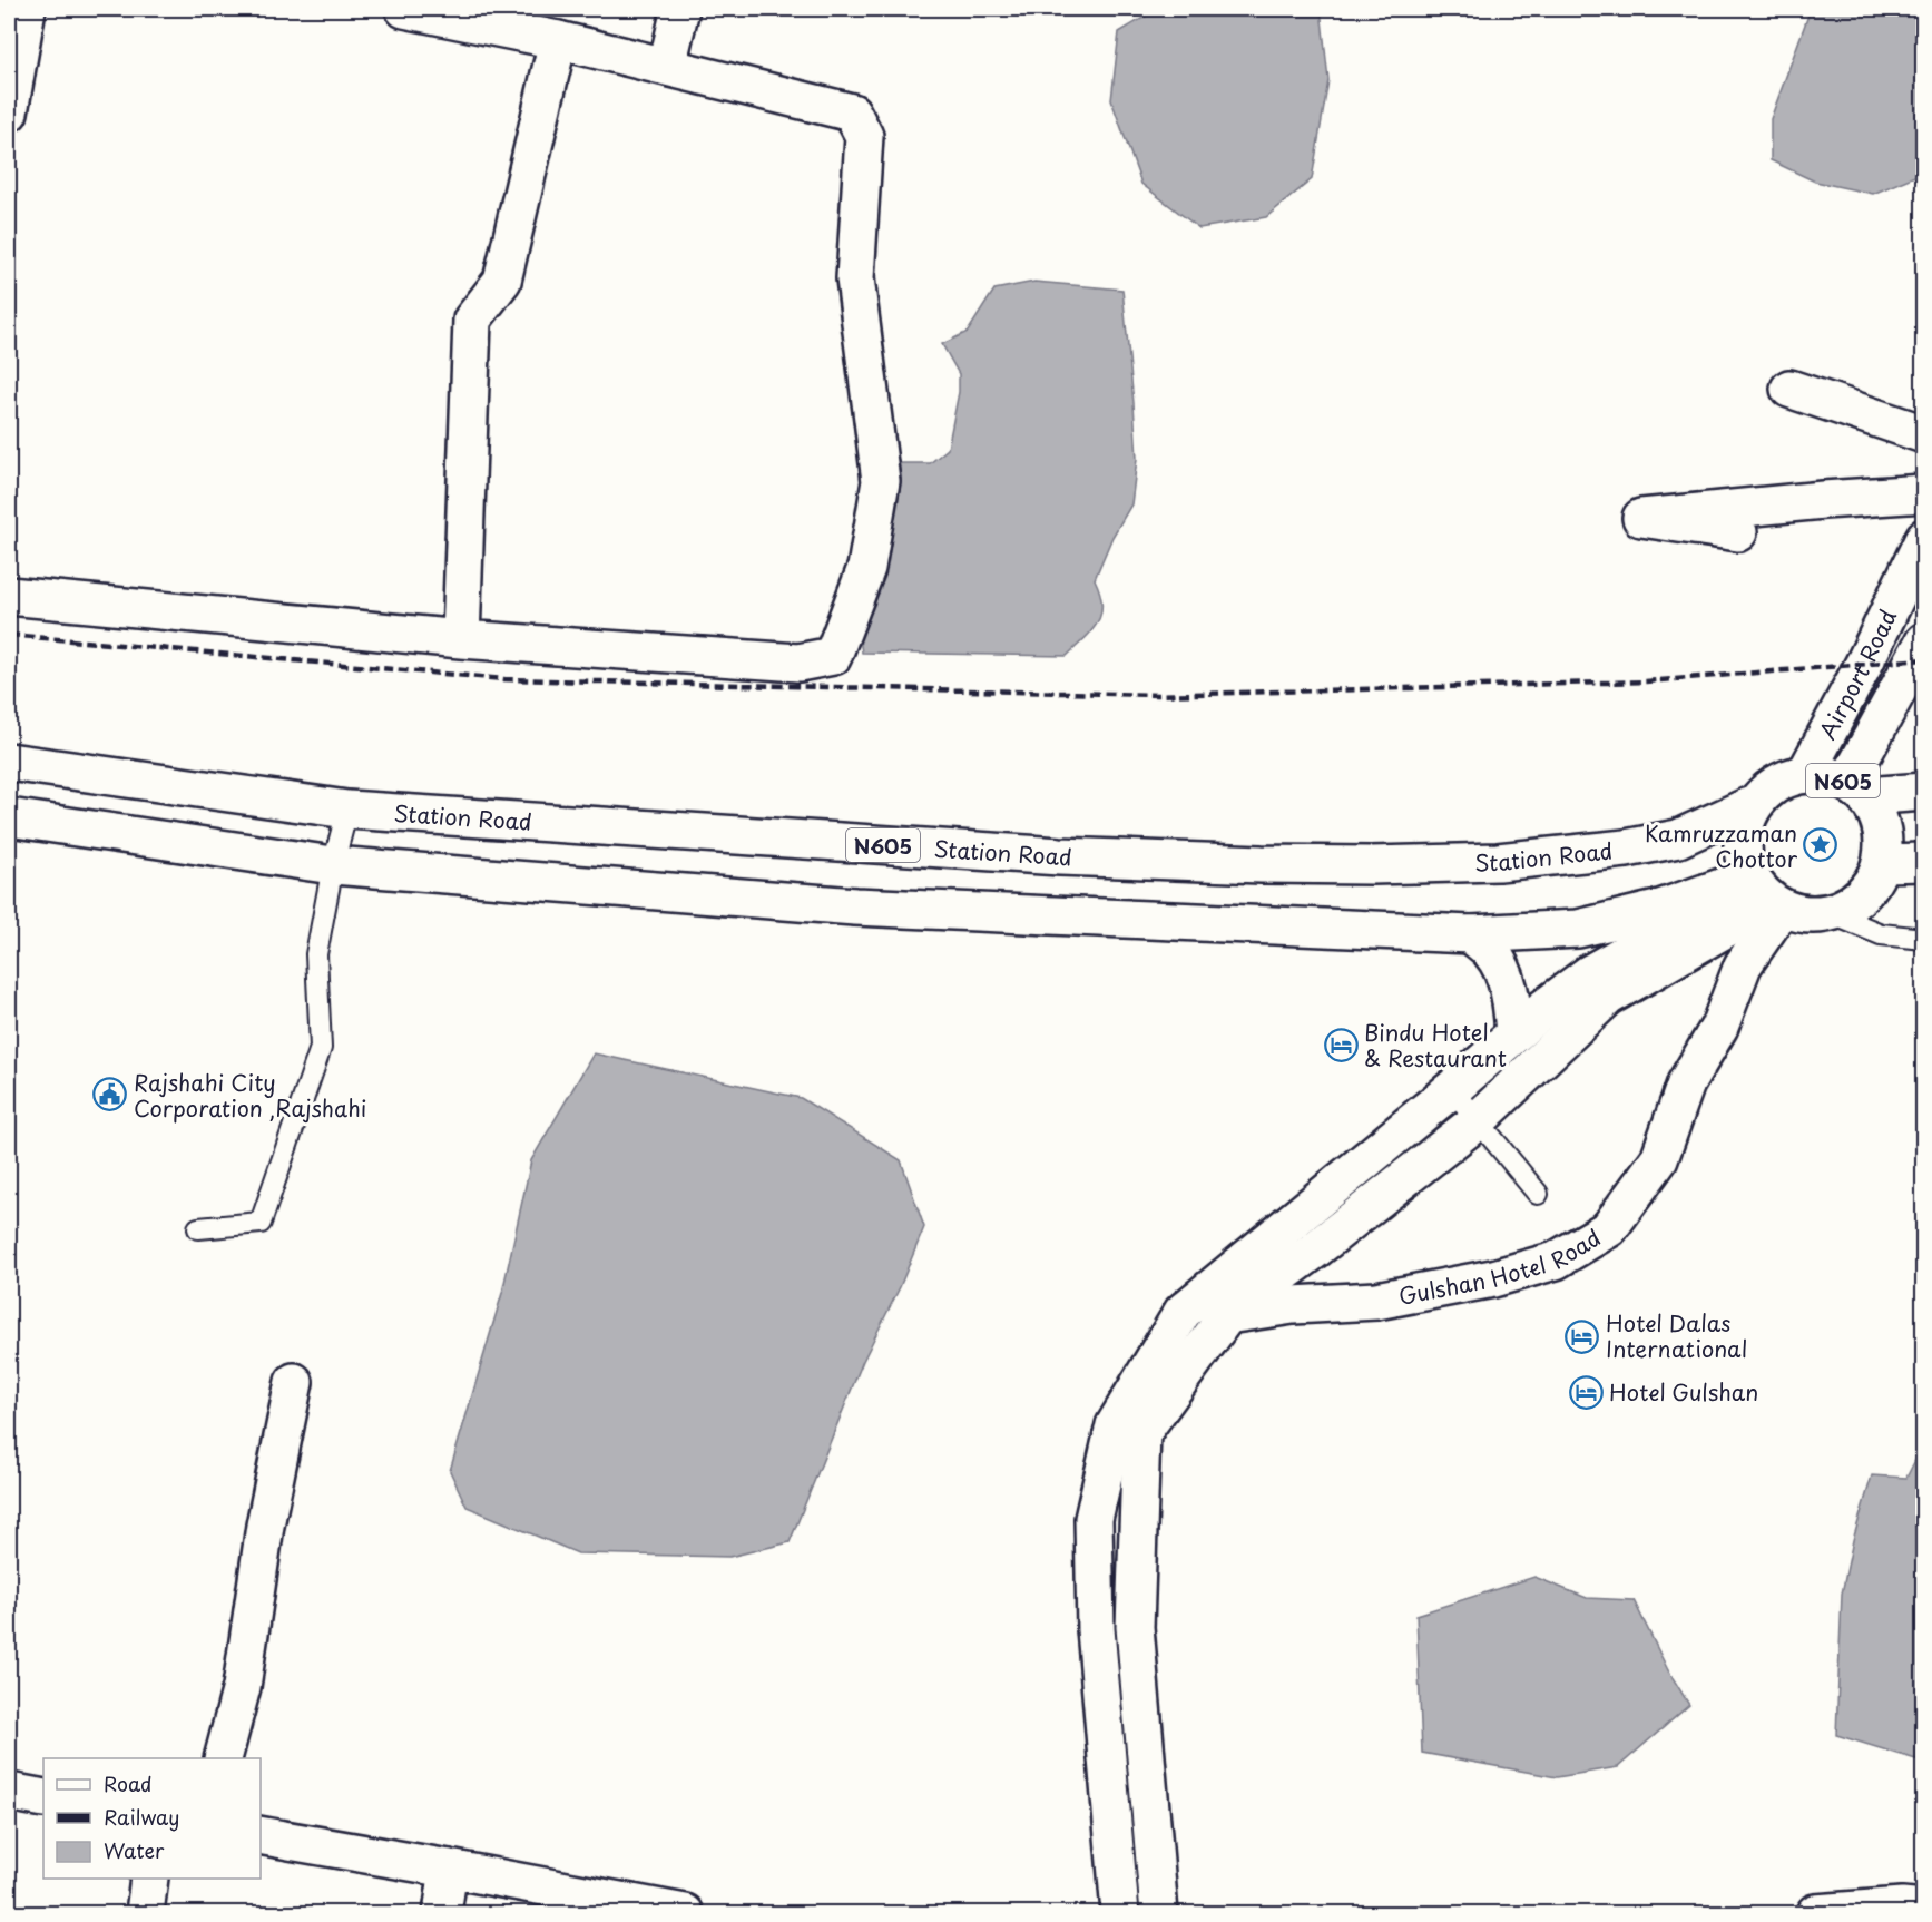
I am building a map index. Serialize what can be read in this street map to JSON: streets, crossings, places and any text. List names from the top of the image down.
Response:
{
  "streets": {
    "main road": [
      "Airport Road",
      "N605",
      "Station Road",
      "Gulshan Hotel Road"
    ]
  },
  "crossings": [
    ["Airport Road", "N605"],
    ["Airport Road", "Station Road"],
    ["Airport Road", "Gulshan Hotel Road"],
    ["N605", "Station Road"],
    ["N605", "Gulshan Hotel Road"],
    ["Station Road", "Gulshan Hotel Road"]
  ],
  "places": {
    "place": ["Kamruzzaman Chottor"],
    "hotel": ["Bindu Hotel & Restaurant", "Hotel Dalas International", "Hotel Gulshan"],
    "public building": ["Rajshahi City Corporation ,Rajshahi"]
  },
  "legend": ["Road", "Railway", "Water"]
}
